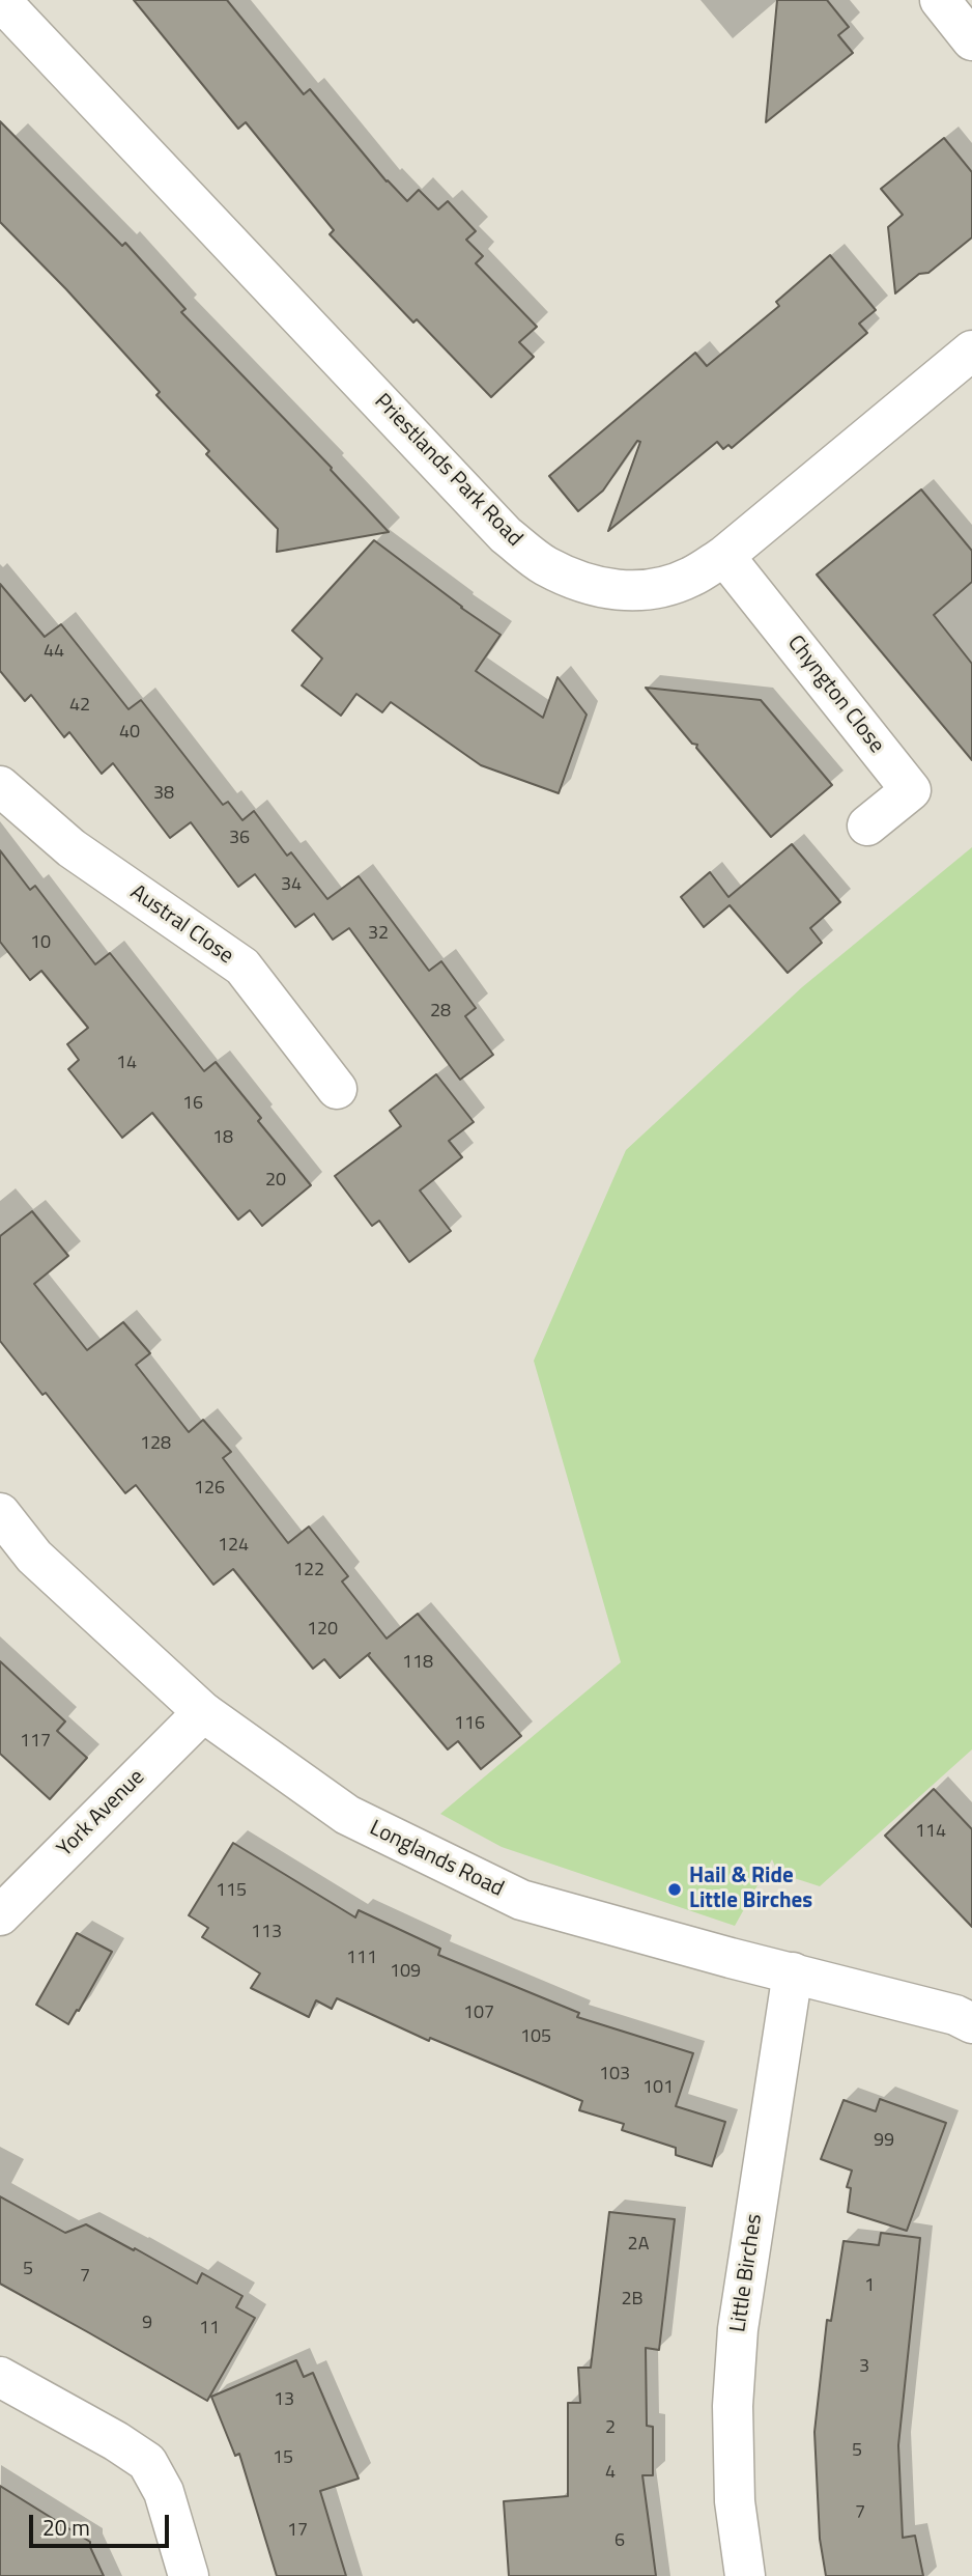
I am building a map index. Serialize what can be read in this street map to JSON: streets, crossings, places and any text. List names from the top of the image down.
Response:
{
  "streets": {
    "street": [
      "Priestlands Park Road",
      "Chyngton Close",
      "Austral Close",
      "York Avenue",
      "Longlands Road",
      "Little Birches"
    ]
  },
  "crossings": [
    ["Priestlands Park Road", "Chyngton Close"],
    ["York Avenue", "Longlands Road"],
    ["Longlands Road", "Little Birches"]
  ],
  "places": ["Hail & Ride Little Birches"],
  "house_numbers": [
    "44",
    "42",
    "40",
    "38",
    "36",
    "34",
    "32",
    "10",
    "28",
    "14",
    "16",
    "18",
    "20",
    "128",
    "126",
    "124",
    "122",
    "120",
    "118",
    "116",
    "117",
    "114",
    "115",
    "113",
    "111",
    "109",
    "107",
    "105",
    "103",
    "101",
    "99",
    "2A",
    "5",
    "7",
    "1",
    "2B",
    "9",
    "11",
    "3",
    "13",
    "2",
    "5",
    "15",
    "4",
    "7",
    "17",
    "6"
  ],
  "scale_bar": "20 m"
}
